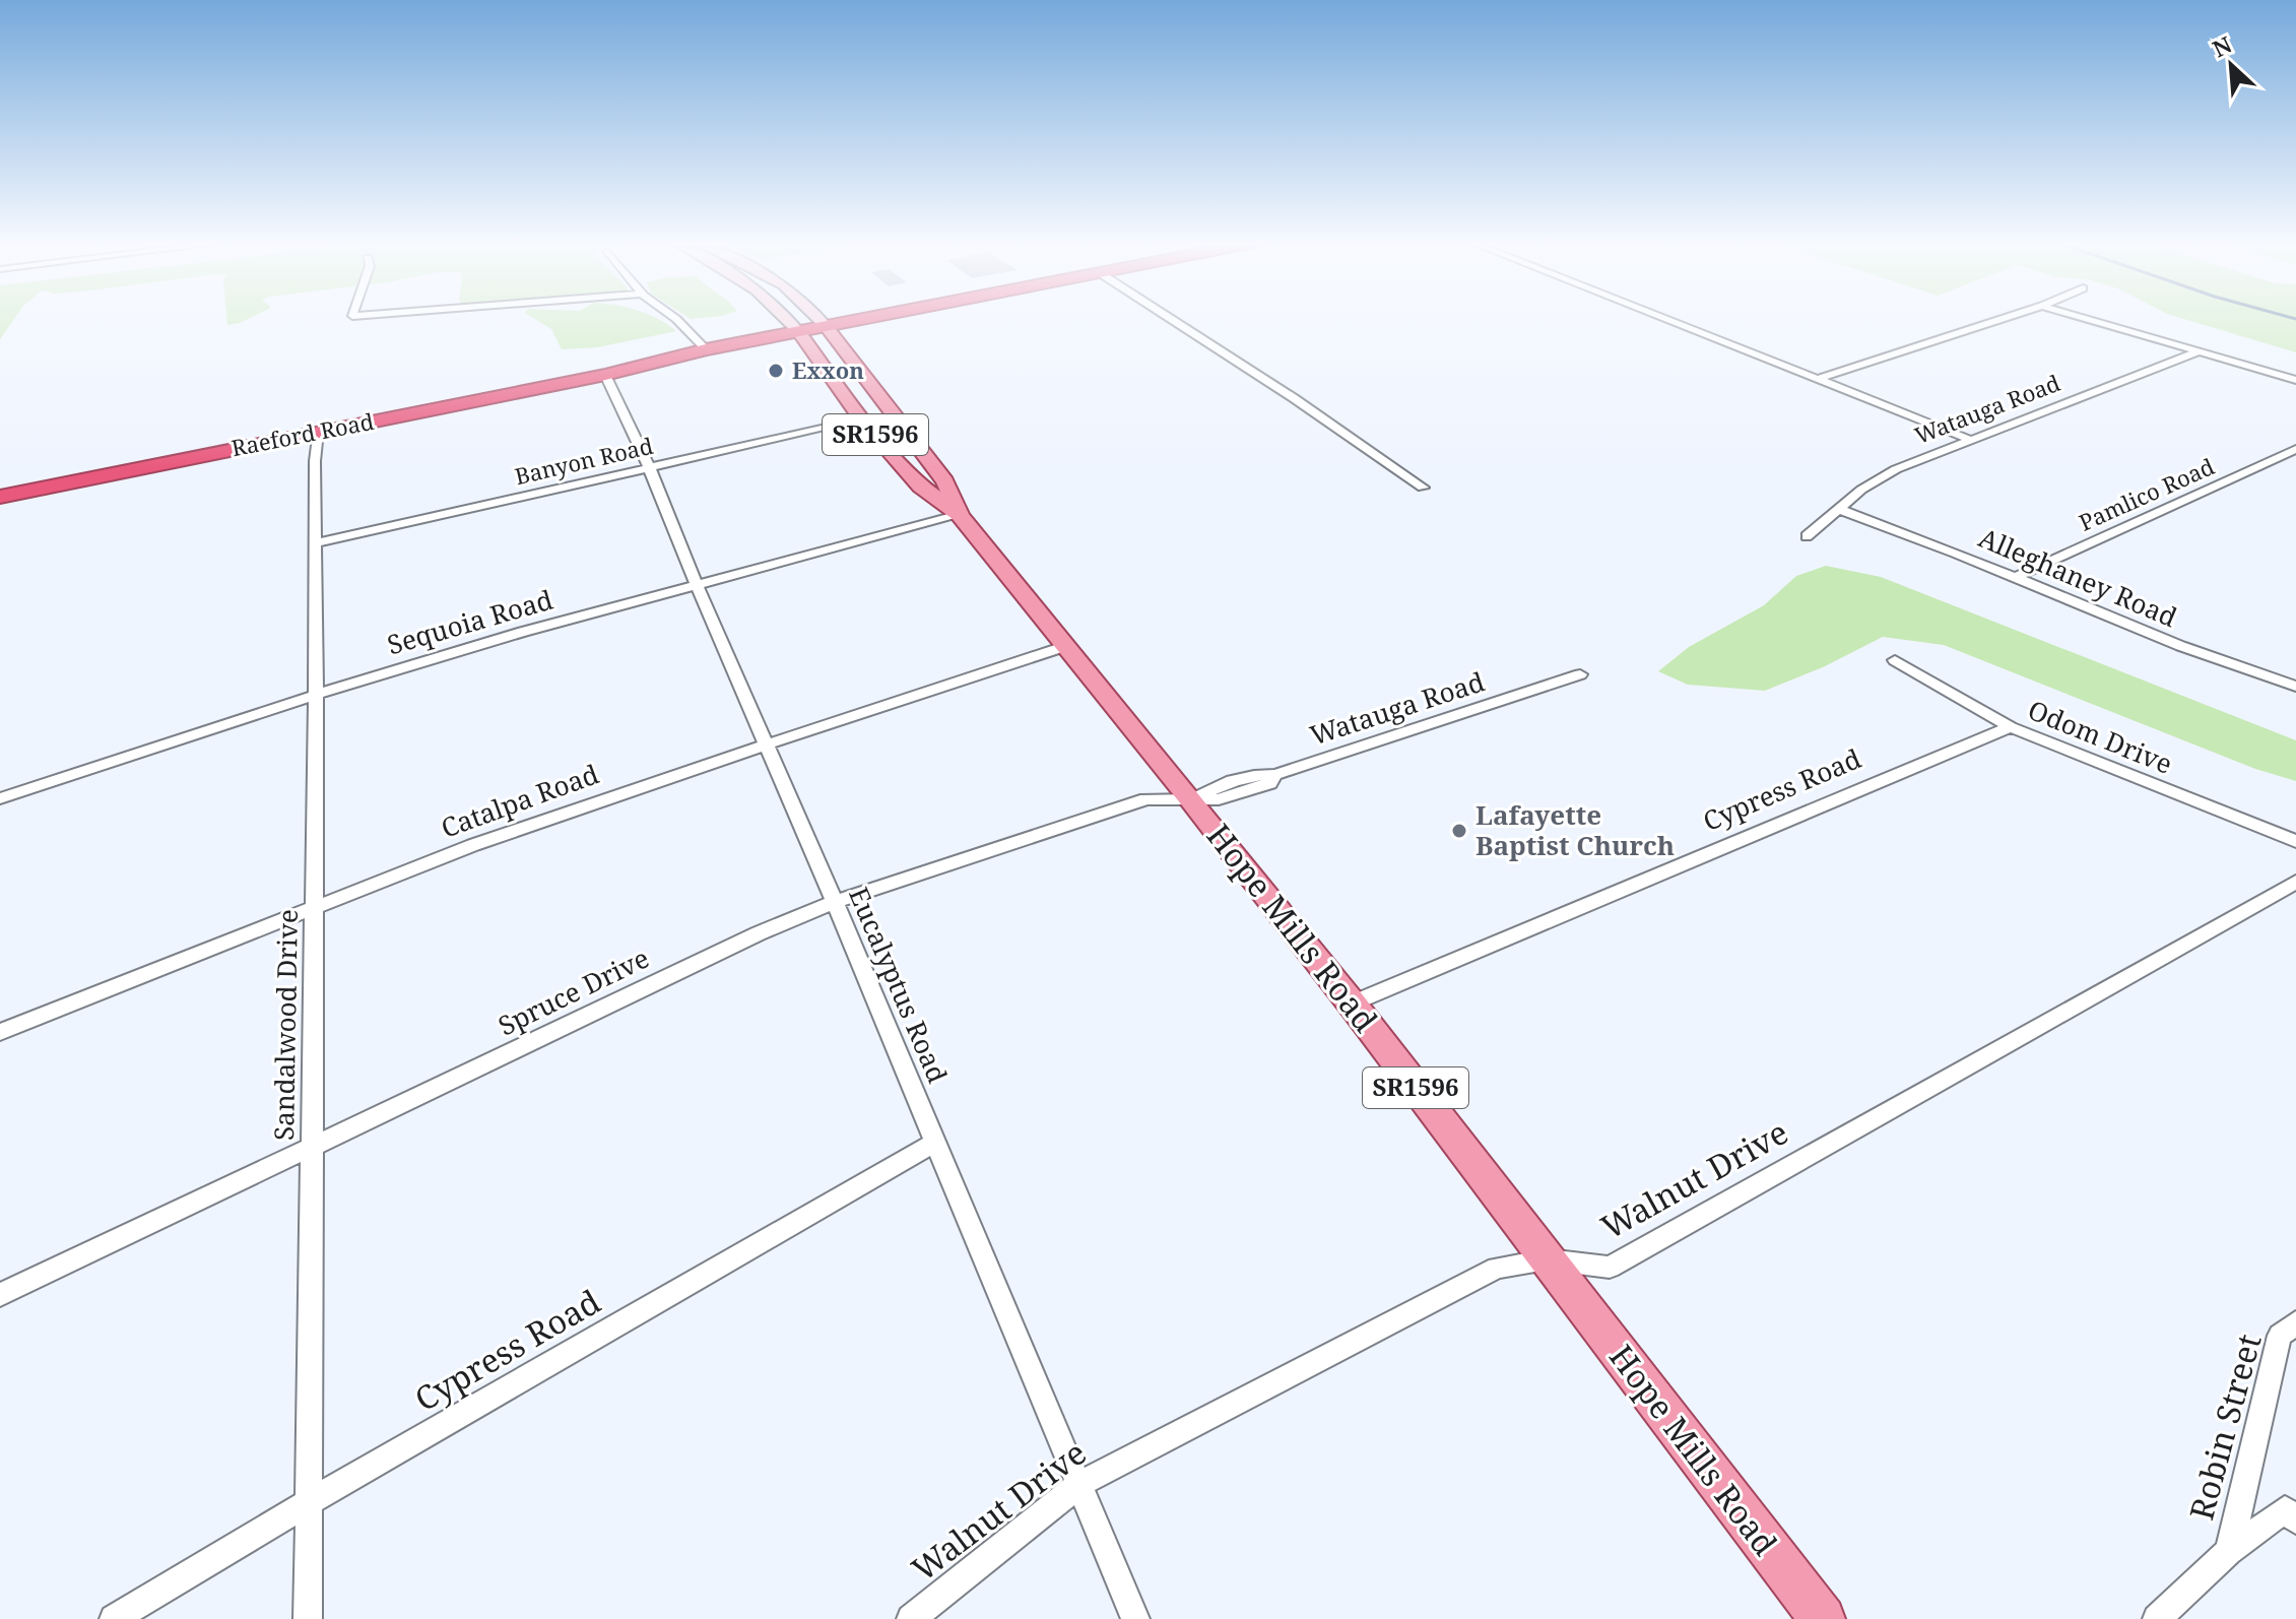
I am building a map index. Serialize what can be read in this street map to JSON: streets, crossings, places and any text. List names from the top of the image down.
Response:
{
  "streets": {
    "highway": ["Raeford Road"],
    "main road": ["SR1596", "Hope Mills Road"],
    "street": [
      "Watauga Road",
      "Banyon Road",
      "Pamlico Road",
      "Alleghaney Road",
      "Sequoia Road",
      "Odom Drive",
      "Cypress Road",
      "Catalpa Road",
      "Eucalyptus Road",
      "Spruce Drive",
      "Sandalwood Drive",
      "Walnut Drive",
      "Robin Street"
    ]
  },
  "crossings": [
    ["Watauga Road", "Alleghaney Road"],
    ["Watauga Road", "Hope Mills Road"],
    ["Watauga Road", "Spruce Drive"],
    ["Raeford Road", "Hope Mills Road"],
    ["Raeford Road", "Eucalyptus Road"],
    ["Raeford Road", "Sandalwood Drive"],
    ["Banyon Road", "Hope Mills Road"],
    ["Banyon Road", "Eucalyptus Road"],
    ["Banyon Road", "Sandalwood Drive"],
    ["Pamlico Road", "Alleghaney Road"],
    ["Sequoia Road", "Hope Mills Road"],
    ["Sequoia Road", "Eucalyptus Road"],
    ["Sequoia Road", "Sandalwood Drive"],
    ["Odom Drive", "Cypress Road"],
    ["Cypress Road", "Hope Mills Road"],
    ["Cypress Road", "Eucalyptus Road"],
    ["Cypress Road", "Sandalwood Drive"],
    ["Catalpa Road", "Hope Mills Road"],
    ["Catalpa Road", "Eucalyptus Road"],
    ["Catalpa Road", "Sandalwood Drive"],
    ["Hope Mills Road", "Spruce Drive"],
    ["Hope Mills Road", "Walnut Drive"],
    ["Eucalyptus Road", "Spruce Drive"],
    ["Eucalyptus Road", "Walnut Drive"],
    ["Spruce Drive", "Sandalwood Drive"]
  ],
  "places": ["Exxon", "Lafayette Baptist Church"],
  "north": "top left"
}
